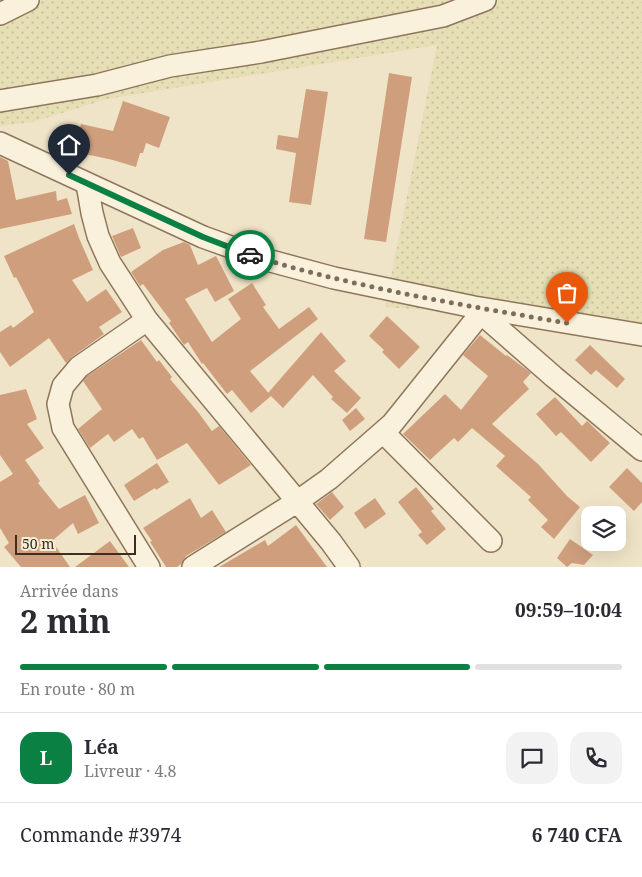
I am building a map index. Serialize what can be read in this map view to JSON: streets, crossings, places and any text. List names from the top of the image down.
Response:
{
  "scale_bar": "50 m",
  "page": {
    "scale": "50 m",
    "heading": ["2 min", "Arrivée dans", "09:59–10:04"],
    "panel": [
      "Léa",
      "Livreur · 4.8",
      "Commande #3974",
      "6 740 CFA"
    ],
    "bar": "En route · 80 m",
    "round": "L"
  }
}
